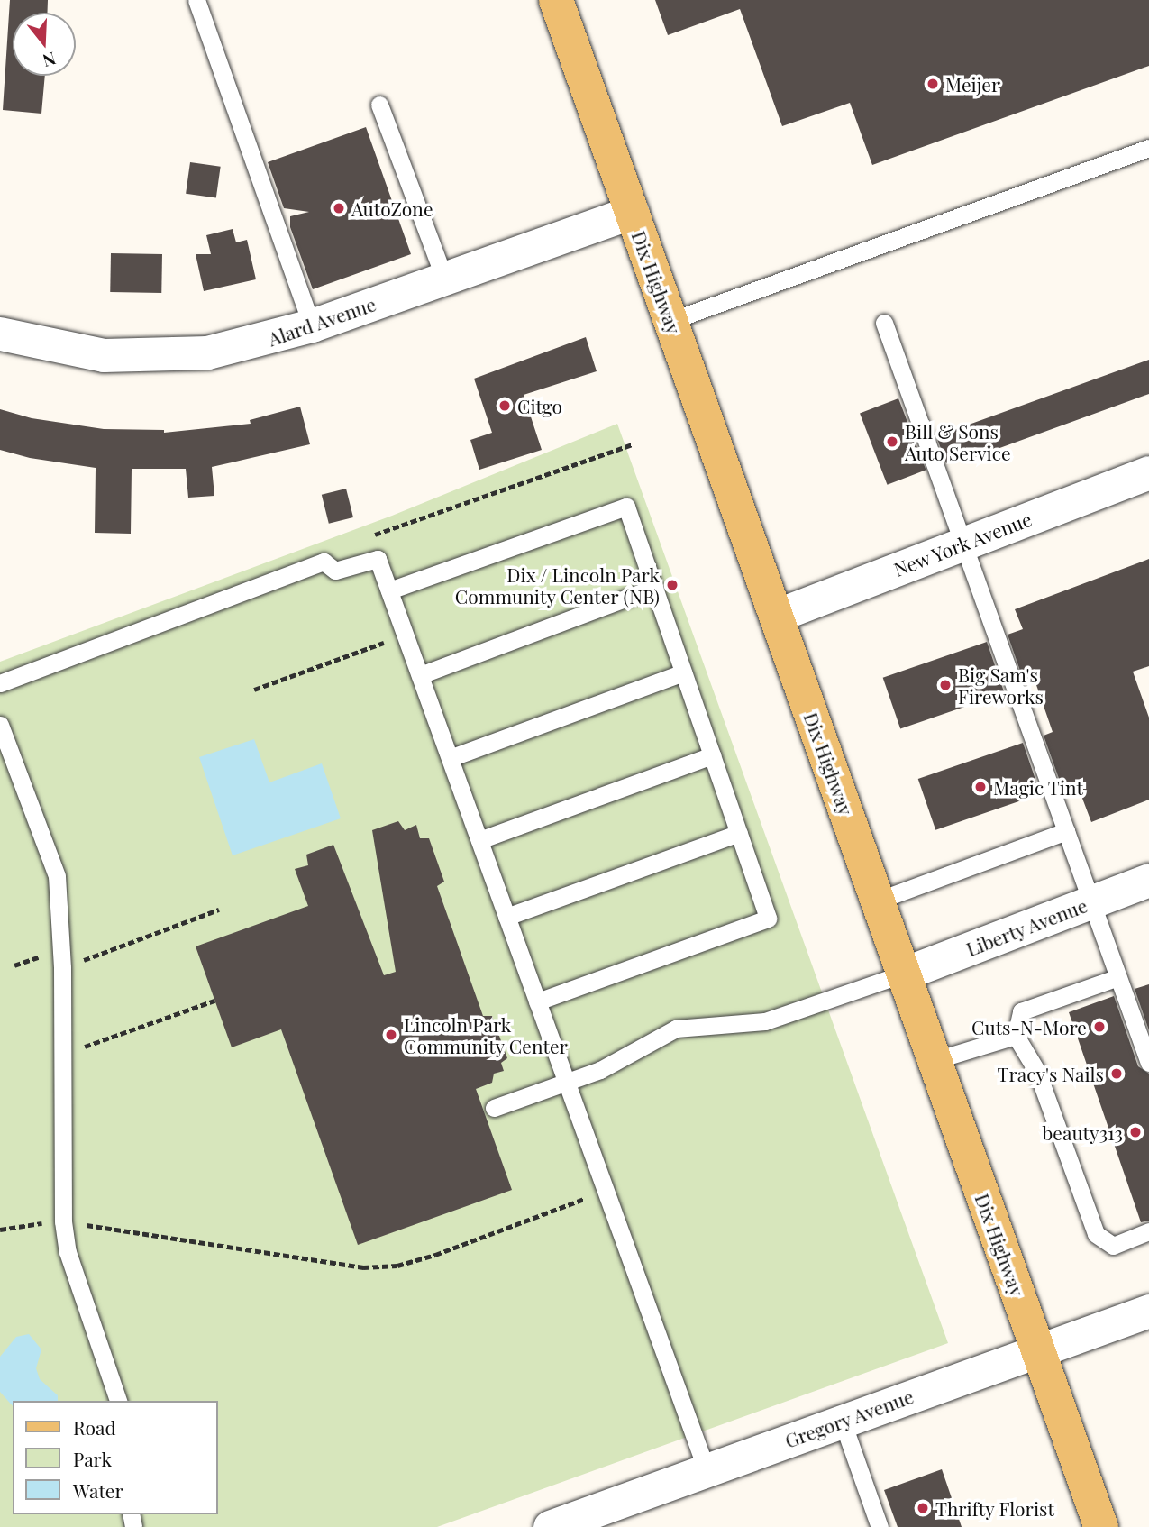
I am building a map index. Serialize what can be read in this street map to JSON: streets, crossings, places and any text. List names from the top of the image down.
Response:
{
  "streets": {
    "main road": ["Dix Highway"],
    "street": [
      "Alard Avenue",
      "New York Avenue",
      "Liberty Avenue",
      "Gregory Avenue"
    ]
  },
  "crossings": [
    ["Dix Highway", "Alard Avenue"],
    ["Dix Highway", "New York Avenue"],
    ["Dix Highway", "Liberty Avenue"],
    ["Dix Highway", "Gregory Avenue"]
  ],
  "places": [
    "Meijer",
    "AutoZone",
    "Citgo",
    "Bill & Sons Auto Service",
    "Dix / Lincoln Park Community Center (NB)",
    "Big Sam's Fireworks",
    "Magic Tint",
    "Cuts-N-More",
    "Lincoln Park Community Center",
    "Tracy's Nails",
    "beauty313",
    "Thrifty Florist"
  ],
  "legend": ["Road", "Park", "Water"],
  "north": "bottom"
}
